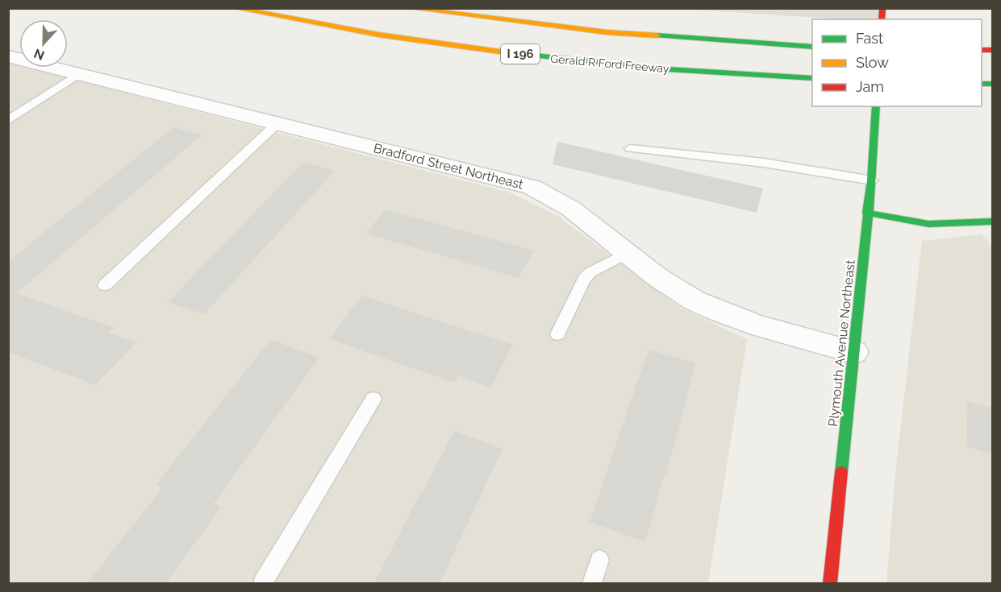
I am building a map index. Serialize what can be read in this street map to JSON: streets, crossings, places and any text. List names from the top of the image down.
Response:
{
  "streets": {
    "main road": ["I 196", "Gerald R Ford Freeway", "Plymouth Avenue Northeast"],
    "street": ["Bradford Street Northeast"]
  },
  "crossings": [
    ["Bradford Street Northeast", "Plymouth Avenue Northeast"]
  ],
  "legend": ["Fast", "Slow", "Jam"],
  "north": "bottom"
}
